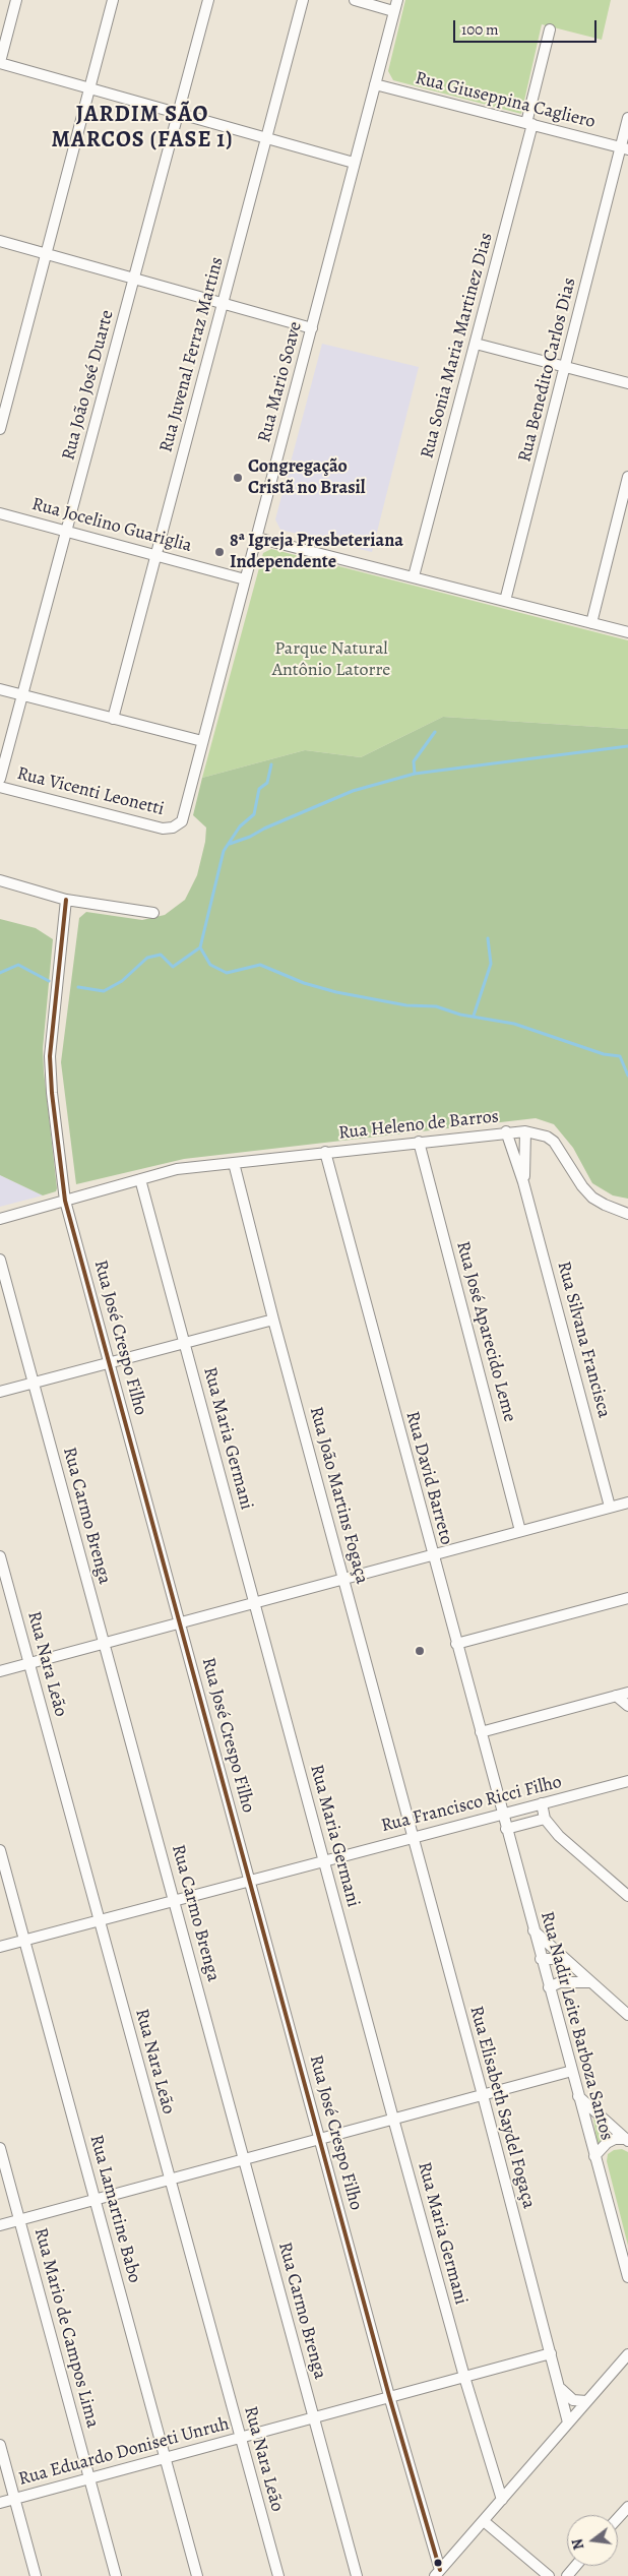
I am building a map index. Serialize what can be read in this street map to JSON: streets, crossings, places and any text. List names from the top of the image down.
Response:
{
  "streets": {
    "street": [
      "Rua Giuseppina Cagliero",
      "Rua Sonia Maria Martinez Dias",
      "Rua Juvenal Ferraz Martins",
      "Rua Benedito Carlos Dias",
      "Rua Mario Soave",
      "Rua João José Duarte",
      "Rua Jocelino Guariglia",
      "Rua Vicenti Leonetti",
      "Rua Heleno de Barros",
      "Rua José Aparecido Leme",
      "Rua José Crespo Filho",
      "Rua Silvana Francisca",
      "Rua Maria Germani",
      "Rua David Barreto",
      "Rua João Martins Fogaça",
      "Rua Carmo Brenga",
      "Rua Nara Leão",
      "Rua Francisco Ricci Filho",
      "Rua Nadir Leite Barboza Santos",
      "Rua Elisabeth Saydel Fogaça",
      "Rua Lamartine Babo",
      "Rua Mario de Campos Lima",
      "Rua Eduardo Doniseti Unruh"
    ]
  },
  "crossings": [
    ["Rua Giuseppina Cagliero", "Rua Sonia Maria Martinez Dias"],
    ["Rua Giuseppina Cagliero", "Rua Benedito Carlos Dias"],
    ["Rua Giuseppina Cagliero", "Rua Mario Soave"],
    ["Rua Juvenal Ferraz Martins", "Rua Jocelino Guariglia"],
    ["Rua Mario Soave", "Rua Jocelino Guariglia"],
    ["Rua Mario Soave", "Rua Vicenti Leonetti"],
    ["Rua João José Duarte", "Rua Jocelino Guariglia"],
    ["Rua Heleno de Barros", "Rua José Aparecido Leme"],
    ["Rua Heleno de Barros", "Rua José Crespo Filho"],
    ["Rua Heleno de Barros", "Rua Silvana Francisca"],
    ["Rua Heleno de Barros", "Rua Maria Germani"],
    ["Rua Heleno de Barros", "Rua David Barreto"],
    ["Rua Heleno de Barros", "Rua João Martins Fogaça"],
    ["Rua José Crespo Filho", "Rua Francisco Ricci Filho"],
    ["Rua José Crespo Filho", "Rua Eduardo Doniseti Unruh"],
    ["Rua Maria Germani", "Rua Francisco Ricci Filho"],
    ["Rua Maria Germani", "Rua Eduardo Doniseti Unruh"],
    ["Rua David Barreto", "Rua Francisco Ricci Filho"],
    ["Rua David Barreto", "Rua Nadir Leite Barboza Santos"],
    ["Rua João Martins Fogaça", "Rua Francisco Ricci Filho"],
    ["Rua João Martins Fogaça", "Rua Elisabeth Saydel Fogaça"],
    ["Rua Carmo Brenga", "Rua Francisco Ricci Filho"],
    ["Rua Carmo Brenga", "Rua Eduardo Doniseti Unruh"],
    ["Rua Nara Leão", "Rua Francisco Ricci Filho"],
    ["Rua Nara Leão", "Rua Eduardo Doniseti Unruh"],
    ["Rua Francisco Ricci Filho", "Rua Nadir Leite Barboza Santos"],
    ["Rua Francisco Ricci Filho", "Rua Elisabeth Saydel Fogaça"],
    ["Rua Francisco Ricci Filho", "Rua Lamartine Babo"],
    ["Rua Elisabeth Saydel Fogaça", "Rua Eduardo Doniseti Unruh"],
    ["Rua Lamartine Babo", "Rua Eduardo Doniseti Unruh"],
    ["Rua Mario de Campos Lima", "Rua Eduardo Doniseti Unruh"]
  ],
  "districts": ["JARDIM SÃO MARCOS (FASE 1)"],
  "parks": ["Parque Natural Antônio Latorre"],
  "places": ["Congregação Cristã no Brasil", "8ª Igreja Presbeteriana Independente", "ㅤ"],
  "scale_bar": "100 m",
  "north": "left"
}
